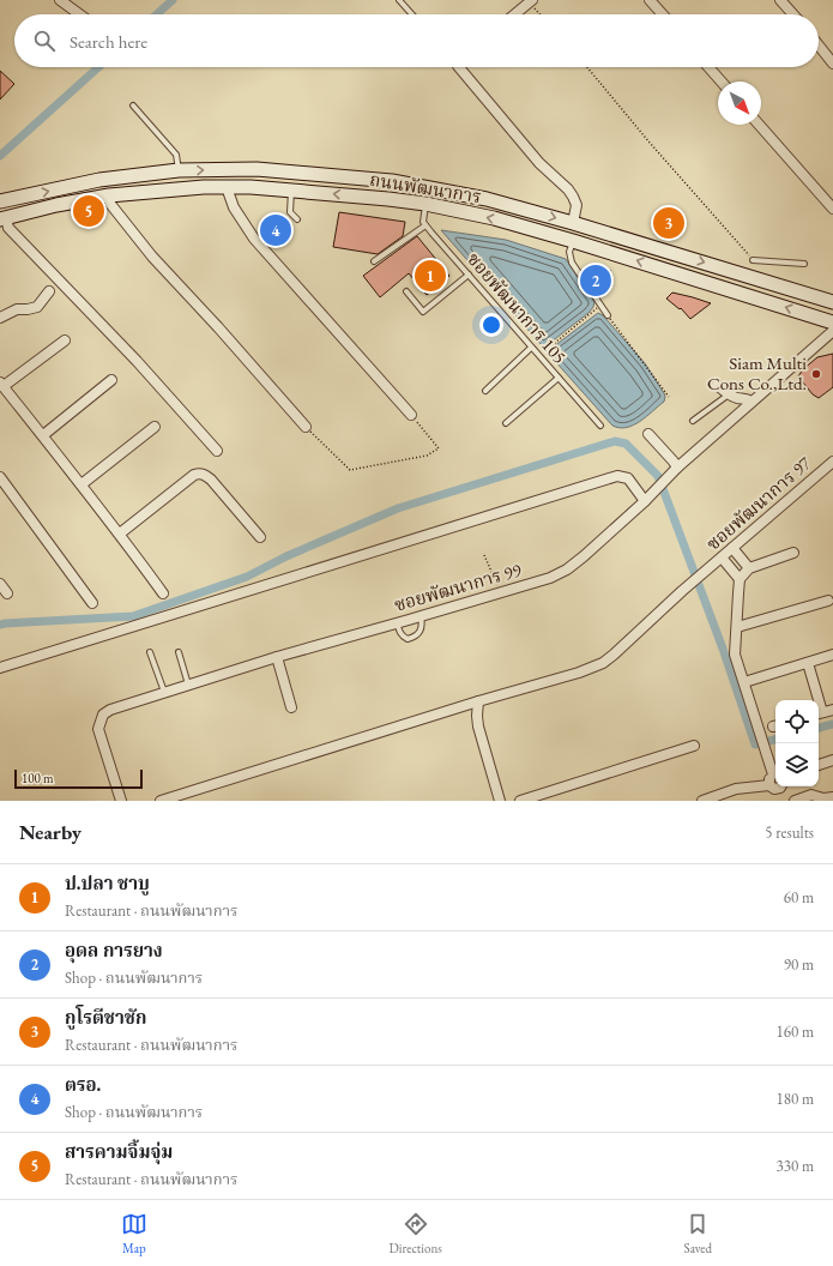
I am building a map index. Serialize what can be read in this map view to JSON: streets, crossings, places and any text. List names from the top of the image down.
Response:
{
  "streets": {
    "main road": ["ถนนพัฒนาการ"],
    "street": ["ซอยพัฒนาการ 97", "ซอยพัฒนาการ 99"],
    "lane": ["ซอยพัฒนาการ 105"]
  },
  "places": ["Siam Multi Cons Co.,Ltd."],
  "scale_bar": "100 m",
  "north": "bottom right",
  "page": {
    "search": "Search here",
    "pins": [
      "5",
      "3",
      "4",
      "1",
      "2"
    ],
    "scale": "100 m",
    "heading": ["Nearby", "5 results"],
    "list": [
      {
        "mark": "1",
        "name": "ป.ปลา ชาบู",
        "note": "Restaurant · ถนนพัฒนาการ",
        "value": "60 m"
      },
      {
        "mark": "2",
        "name": "อุดล การยาง",
        "note": "Shop · ถนนพัฒนาการ",
        "value": "90 m"
      },
      {
        "mark": "3",
        "name": "กูโรตีชาชัก",
        "note": "Restaurant · ถนนพัฒนาการ",
        "value": "160 m"
      },
      {
        "mark": "4",
        "name": "ตรอ.",
        "note": "Shop · ถนนพัฒนาการ",
        "value": "180 m"
      },
      {
        "mark": "5",
        "name": "สารคามจิ้มจุ่ม",
        "note": "Restaurant · ถนนพัฒนาการ",
        "value": "330 m"
      }
    ],
    "nav": ["Map", "Directions", "Saved"]
  }
}
